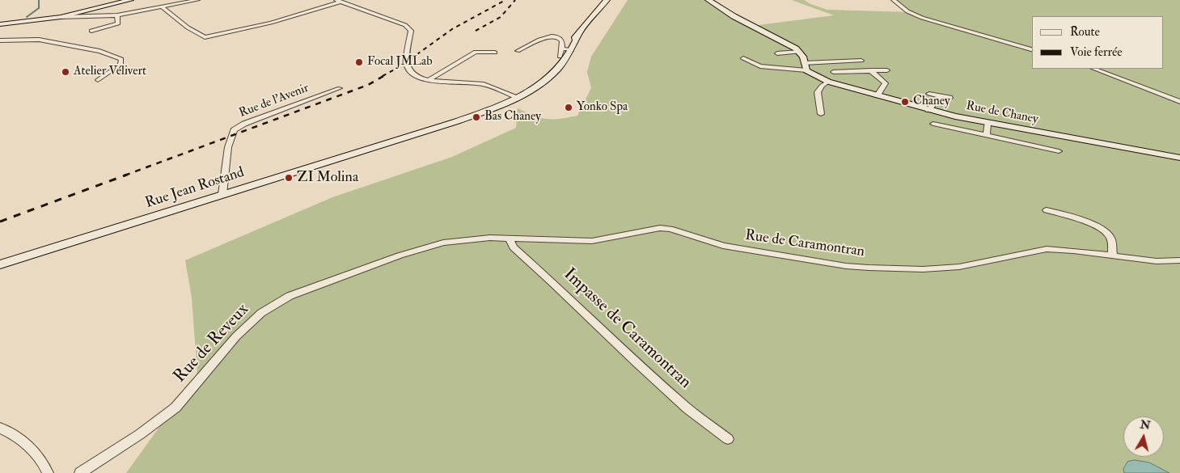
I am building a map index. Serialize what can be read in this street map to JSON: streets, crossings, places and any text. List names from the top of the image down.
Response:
{
  "streets": {
    "main road": ["Rue de Chaney", "Rue Jean Rostand"],
    "street": [
      "Rue de l'Avenir",
      "Rue de Caramontran",
      "Impasse de Caramontran",
      "Rue de Reveux"
    ]
  },
  "crossings": [
    ["Rue de l'Avenir", "Rue Jean Rostand"],
    ["Rue de Caramontran", "Impasse de Caramontran"],
    ["Rue de Caramontran", "Rue de Reveux"]
  ],
  "places": [
    "Focal JMLab",
    "Atelier Vélivert",
    "Chaney",
    "Yonko Spa",
    "Bas Chaney",
    "ZI Molina"
  ],
  "legend": ["Route", "Voie ferrée"],
  "north": "top"
}
